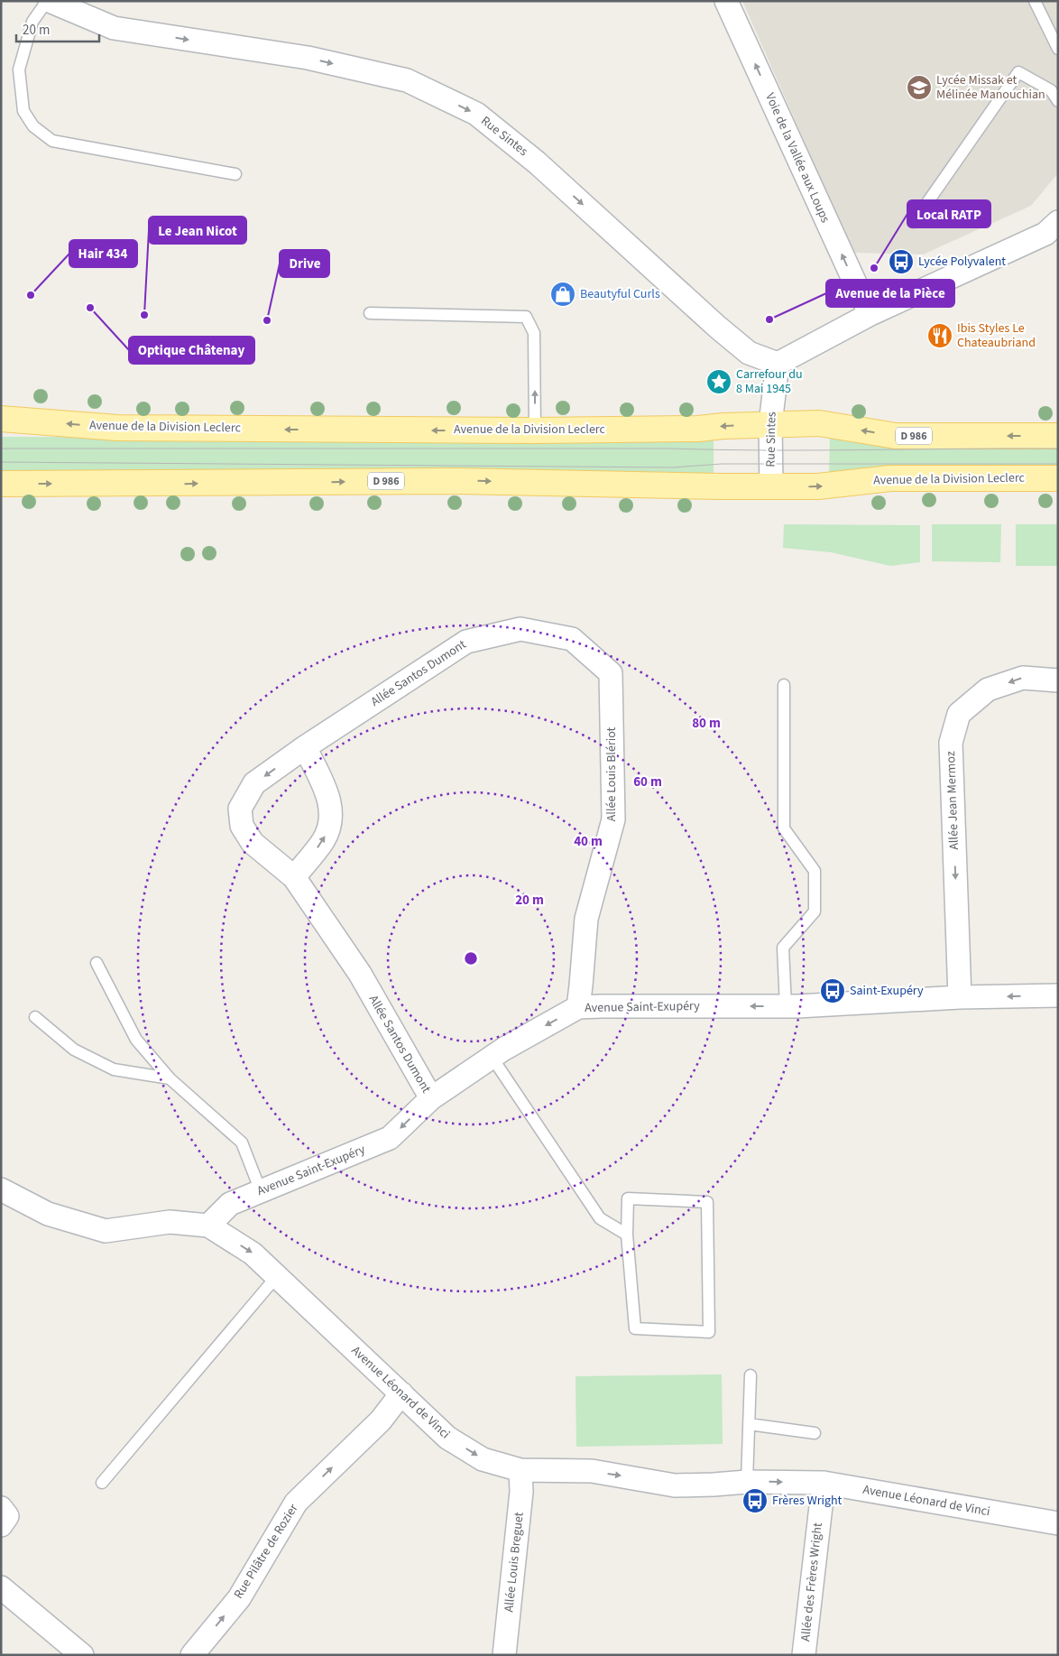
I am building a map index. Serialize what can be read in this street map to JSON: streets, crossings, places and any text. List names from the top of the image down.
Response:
{
  "streets": {
    "main road": ["Avenue de la Division Leclerc", "D 986"],
    "street": [
      "Rue Sintes",
      "Voie de la Vallée aux Loups",
      "Allée Santos Dumont",
      "Allée Louis Blériot",
      "Allée Jean Mermoz",
      "Avenue Saint-Exupéry",
      "Avenue Léonard de Vinci",
      "Rue Pilâtre de Rozier",
      "Allée Louis Breguet",
      "Allée des Frères Wright"
    ]
  },
  "crossings": [
    ["Rue Sintes", "Avenue de la Division Leclerc"],
    ["Allée Santos Dumont", "Allée Louis Blériot"],
    ["Allée Santos Dumont", "Avenue Saint-Exupéry"],
    ["Allée Louis Blériot", "Avenue Saint-Exupéry"],
    ["Allée Jean Mermoz", "Avenue Saint-Exupéry"],
    ["Avenue Saint-Exupéry", "Avenue Léonard de Vinci"],
    ["Avenue Léonard de Vinci", "Rue Pilâtre de Rozier"],
    ["Avenue Léonard de Vinci", "Allée Louis Breguet"],
    ["Avenue Léonard de Vinci", "Allée des Frères Wright"]
  ],
  "one_way": [
    "Rue Sintes",
    "Voie de la Vallée aux Loups",
    "Allée Jean Mermoz",
    "Avenue Saint-Exupéry",
    "Avenue Léonard de Vinci",
    "Rue Pilâtre de Rozier"
  ],
  "places": {
    "school or university": ["Lycée Missak et Mélinée Manouchian"],
    "bus stop": ["Lycée Polyvalent", "Saint-Exupéry", "Frères Wright"],
    "other": [
      "Local RATP",
      "Hair 434",
      "Optique Châtenay",
      "Le Jean Nicot",
      "Avenue de la Pièce",
      "Drive"
    ],
    "shop": ["Beautyful Curls"],
    "restaurant": ["Ibis Styles Le Chateaubriand"],
    "place": ["Carrefour du 8 Mai 1945"]
  },
  "scale_bar": "20 m",
  "rings": [
    "80 m",
    "60 m",
    "40 m",
    "20 m"
  ]
}
